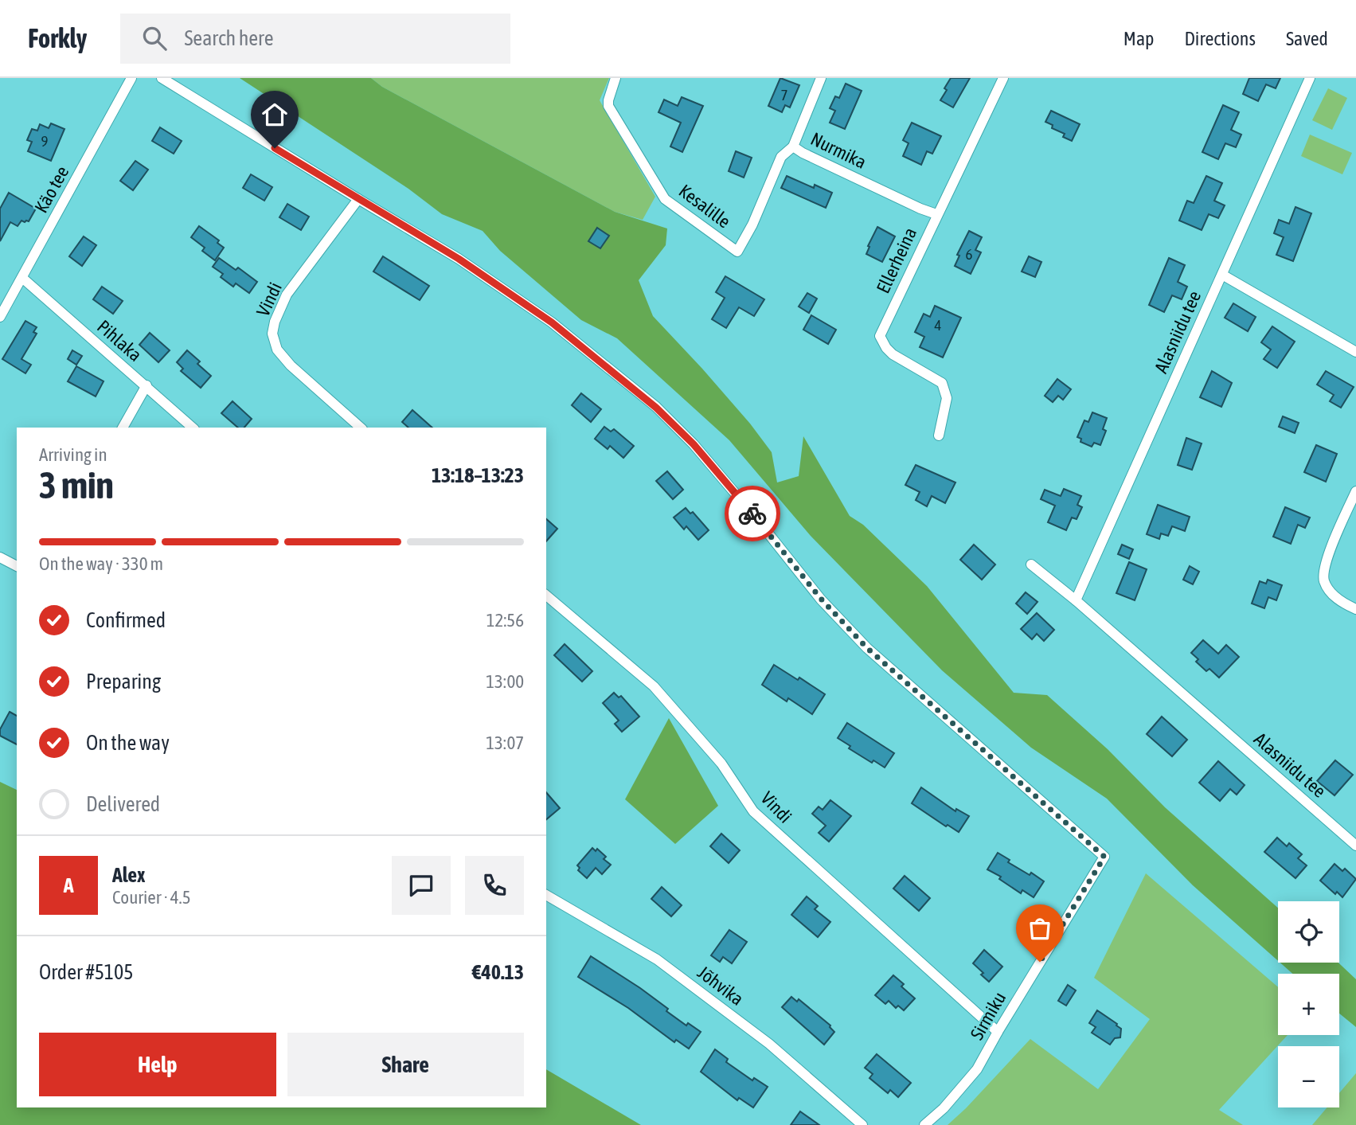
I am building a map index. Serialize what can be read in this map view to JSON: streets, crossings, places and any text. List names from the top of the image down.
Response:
{
  "streets": {
    "street": [
      "Nurmika",
      "Käo tee",
      "Kesalille",
      "Ellerheina",
      "Vindi",
      "Alasniidu tee",
      "Pihlaka",
      "Jõhvika",
      "Sirmiku"
    ]
  },
  "crossings": [
    ["Nurmika", "Kesalille"],
    ["Nurmika", "Ellerheina"],
    ["Käo tee", "Pihlaka"],
    ["Vindi", "Sirmiku"]
  ],
  "house_numbers": [
    "7",
    "9",
    "6",
    "4"
  ],
  "page": {
    "header": "Forkly",
    "search": "Search here",
    "nav": ["Map", "Directions", "Saved"],
    "heading": ["3 min", "Arriving in", "13:18–13:23"],
    "panel": [
      "Alex",
      "Courier · 4.5",
      "Order #5105",
      "€40.13"
    ],
    "bar": "On the way · 330 m",
    "list": [
      ["Confirmed", "12:56"],
      ["Preparing", "13:00"],
      ["On the way", "13:07"],
      "Delivered"
    ],
    "round": "A",
    "map_buttons": ["+", "−"],
    "buttons": ["Help", "Share"]
  }
}
